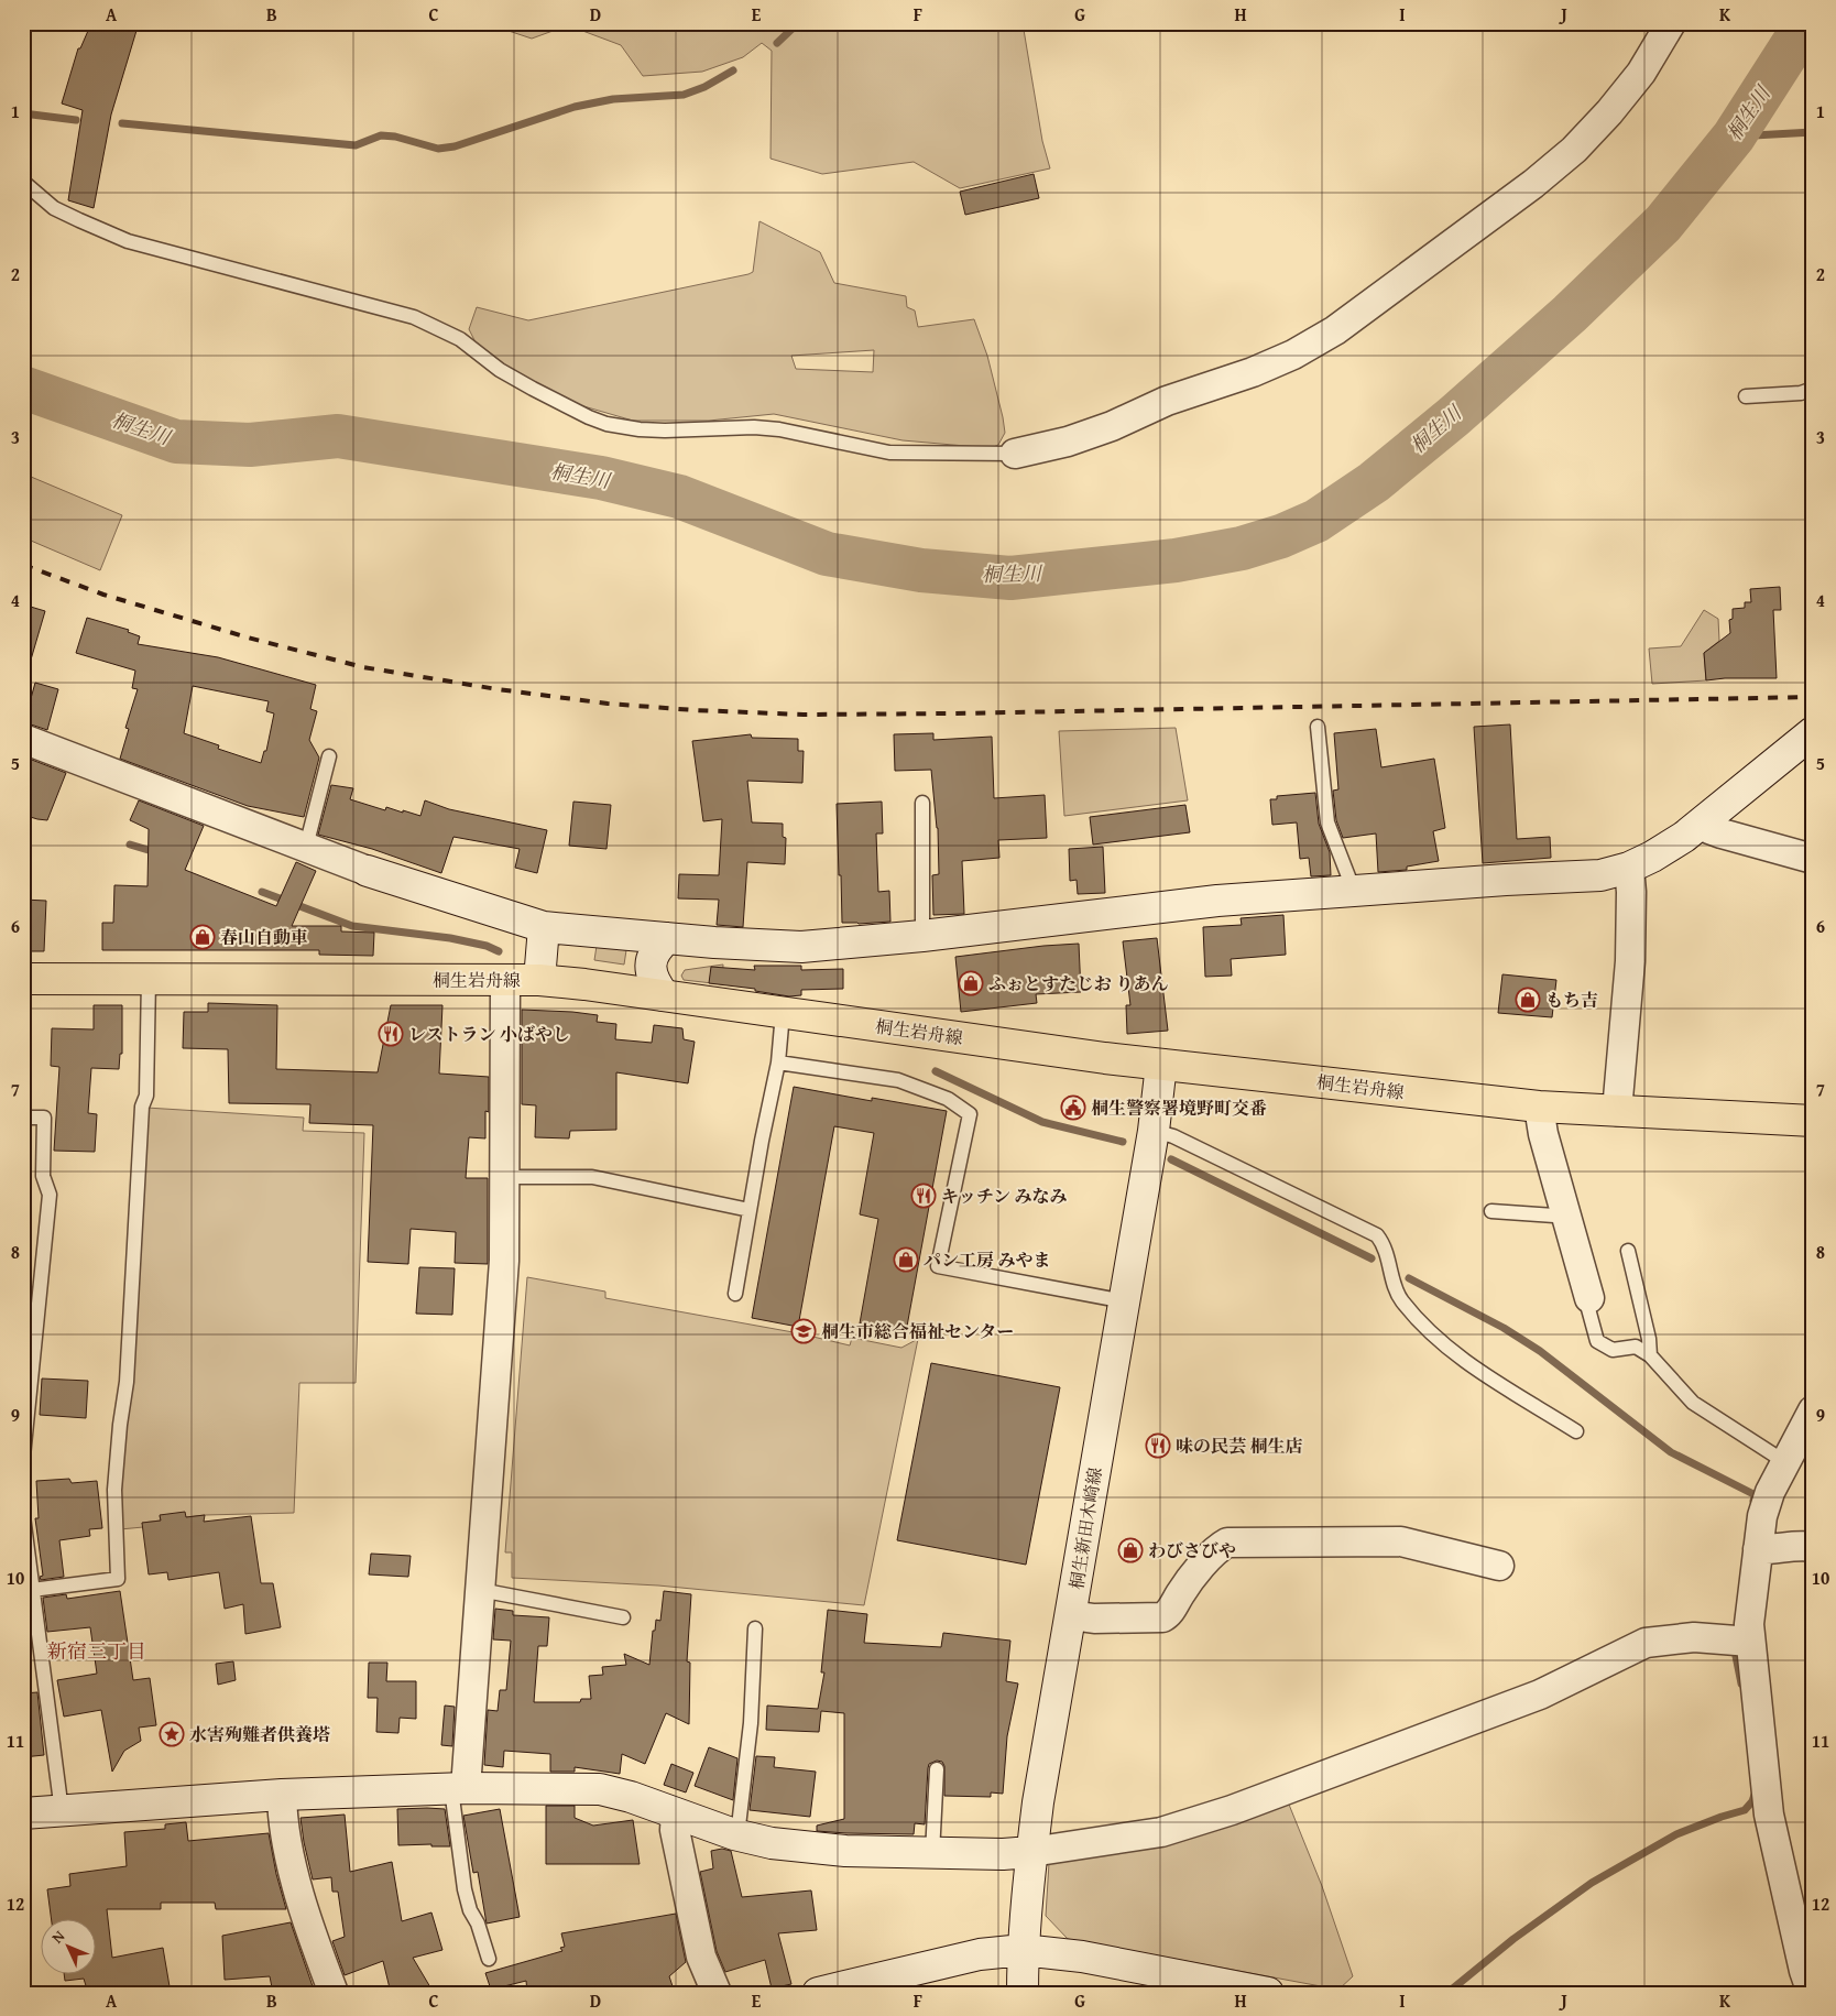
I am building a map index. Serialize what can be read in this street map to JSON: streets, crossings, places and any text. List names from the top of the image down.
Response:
{
  "streets": {
    "main road": ["桐生岩舟線"],
    "street": ["桐生新田木崎線"]
  },
  "crossings": [
    ["桐生岩舟線", "桐生新田木崎線"]
  ],
  "districts": ["新宿三丁目"],
  "water": ["桐生川"],
  "places": {
    "shop": [
      "春山自動車",
      "ふぉとすたじお りあん",
      "もち吉",
      "パン工房 みやま",
      "わびさびや"
    ],
    "restaurant": ["レストラン 小ばやし", "キッチン みなみ", "味の民芸 桐生店"],
    "public building": ["桐生警察署境野町交番"],
    "school or university": ["桐生市総合福祉センター"],
    "place": ["水害殉難者供養塔"]
  },
  "north": "top left",
  "grid": {
    "columns": [
      "A",
      "B",
      "C",
      "D",
      "E",
      "F",
      "G",
      "H",
      "I",
      "J",
      "K"
    ],
    "rows": [
      "1",
      "2",
      "3",
      "4",
      "5",
      "6",
      "7",
      "8",
      "9",
      "10",
      "11",
      "12"
    ]
  }
}
